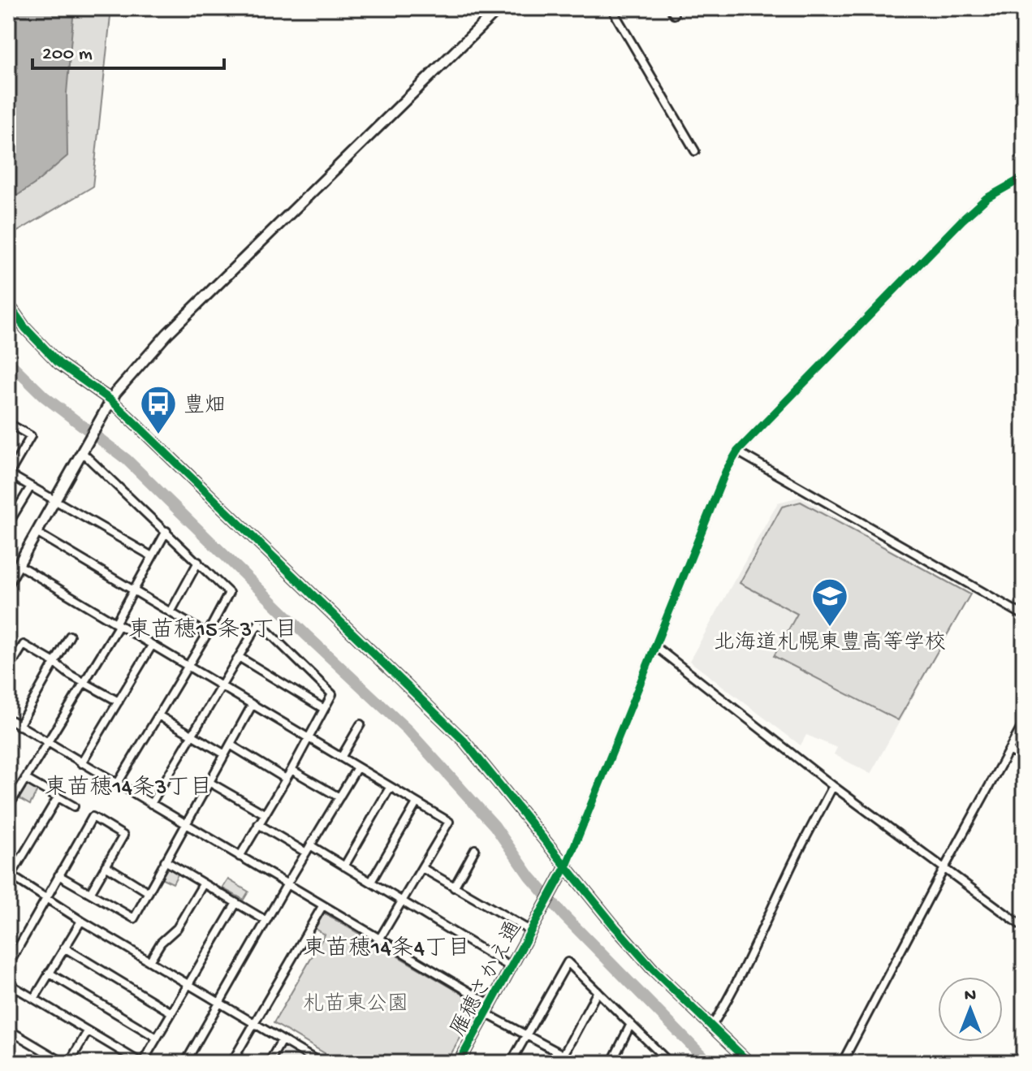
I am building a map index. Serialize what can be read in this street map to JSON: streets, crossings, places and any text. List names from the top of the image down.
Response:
{
  "streets": {
    "street": ["雁穂さかえ通"]
  },
  "districts": ["東苗穂15条3丁目", "東苗穂14条3丁目", "東苗穂14条4丁目"],
  "parks": ["札苗東公園"],
  "places": {
    "bus stop": ["豊畑"],
    "school or university": ["北海道札幌東豊高等学校"]
  },
  "scale_bar": "200 m",
  "north": "top"
}
